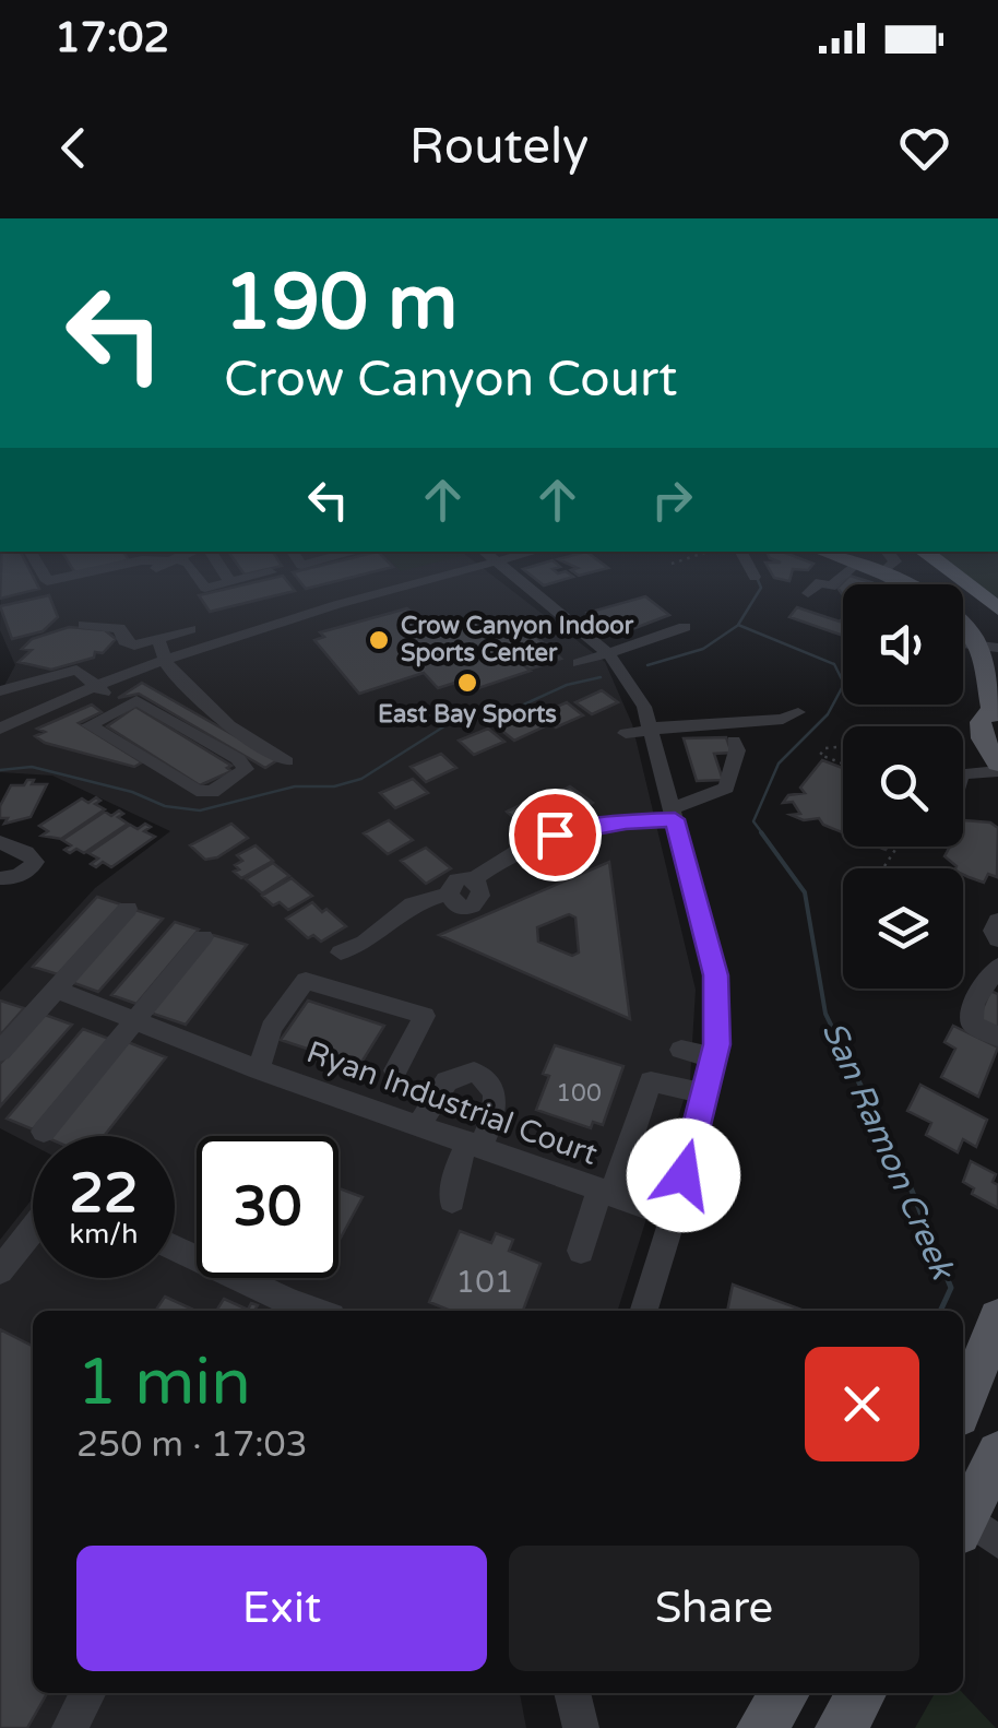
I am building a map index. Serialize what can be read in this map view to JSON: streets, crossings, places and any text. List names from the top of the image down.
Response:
{
  "streets": {
    "street": ["Ryan Industrial Court"]
  },
  "water": ["San Ramon Creek"],
  "places": ["Crow Canyon Indoor Sports Center", "East Bay Sports"],
  "house_numbers": ["100", "101"],
  "page": {
    "status": "17:02",
    "header": "Routely",
    "turn": ["190 m", "Crow Canyon Court"],
    "speed": "22 km/h",
    "limit": "30",
    "heading": ["1 min", "250 m · 17:03"],
    "buttons": ["Exit", "Share"]
  }
}
